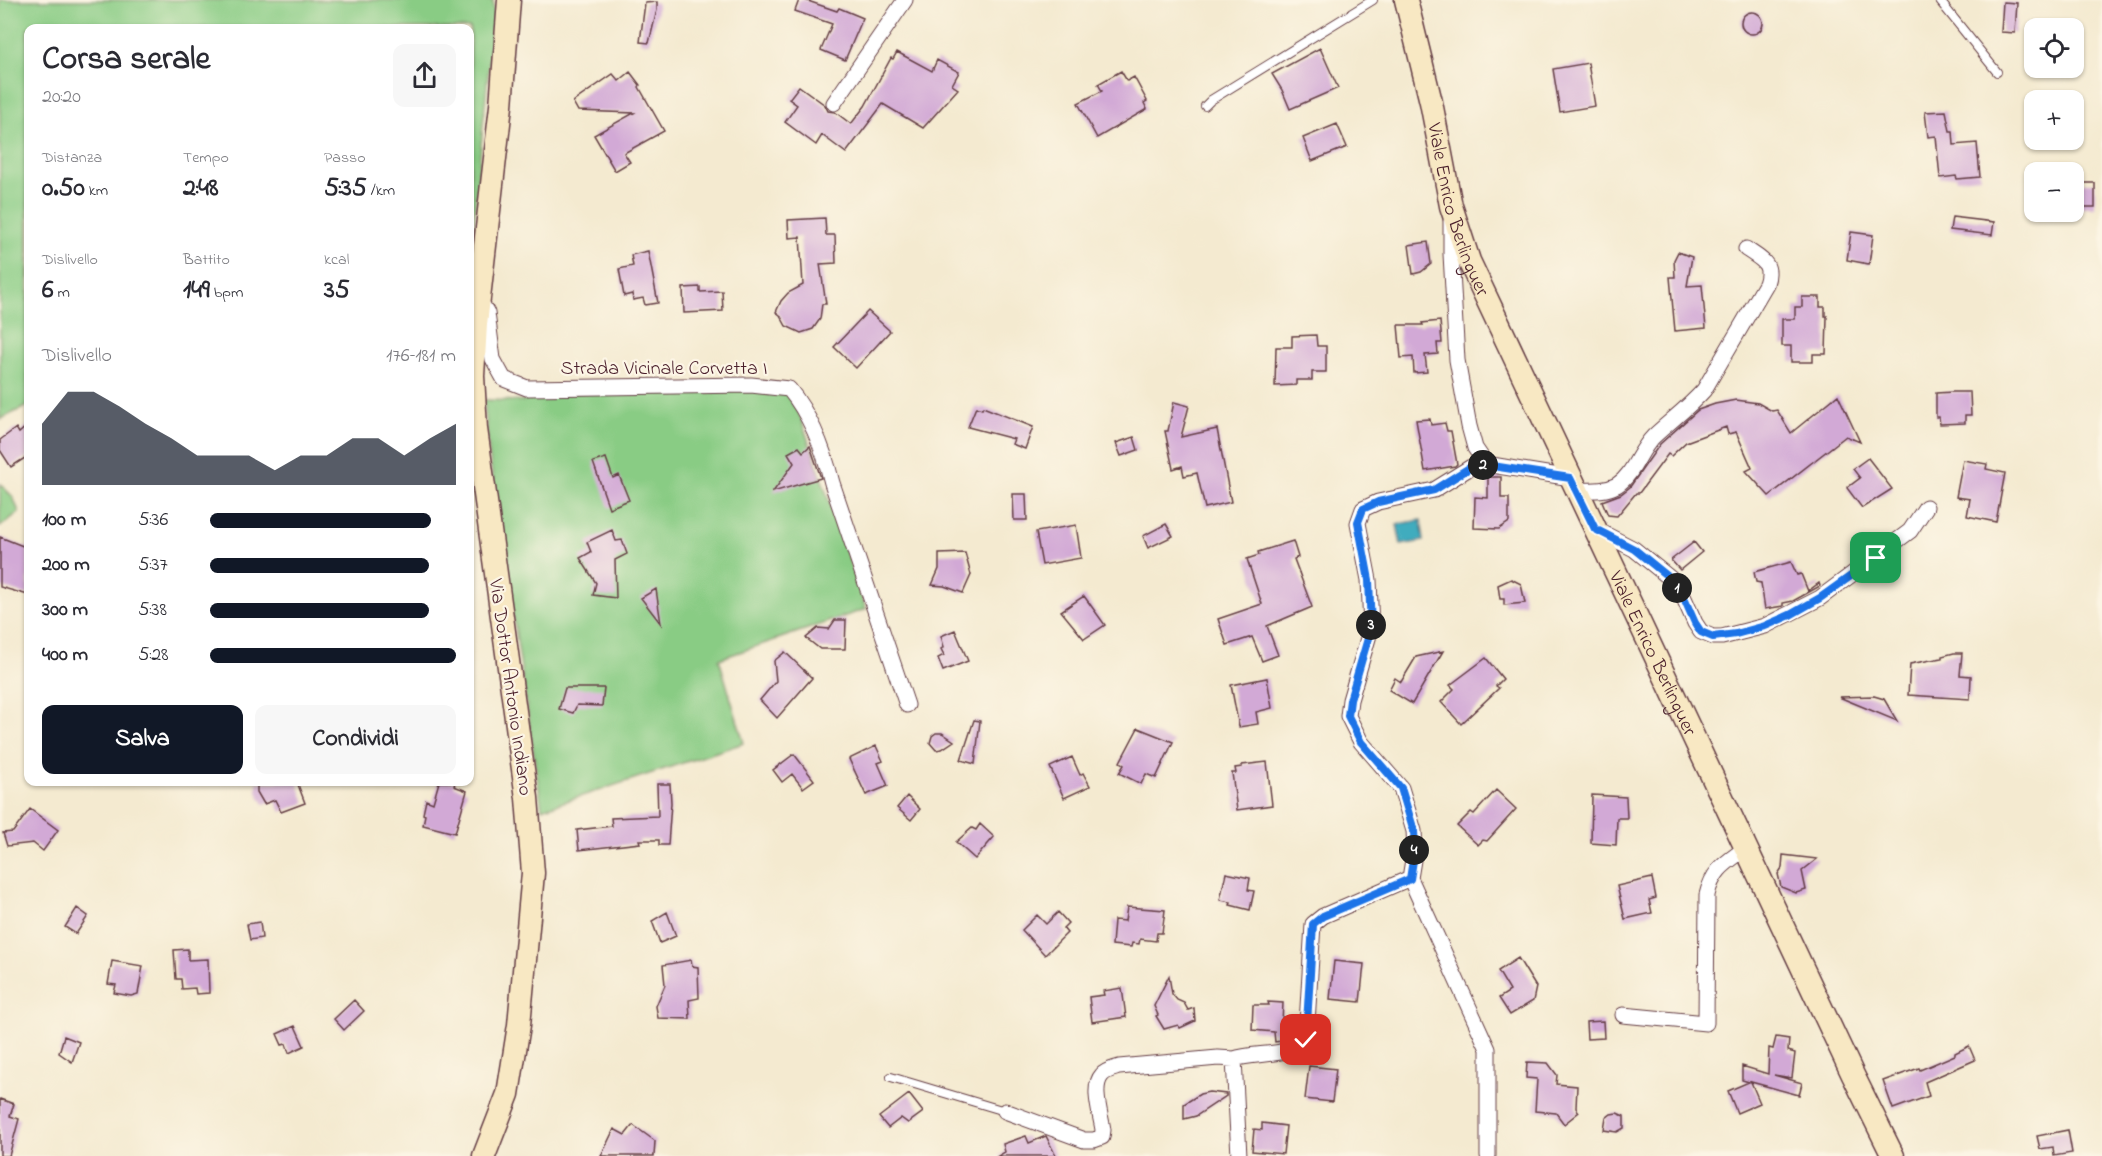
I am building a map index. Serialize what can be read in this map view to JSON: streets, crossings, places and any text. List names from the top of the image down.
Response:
{
  "streets": {
    "main road": ["Viale Enrico Berlinguer", "Via Dottor Antonio Indiano"],
    "street": ["Strada Vicinale Corvetta I"]
  },
  "crossings": [
    ["Strada Vicinale Corvetta I", "Via Dottor Antonio Indiano"]
  ],
  "page": {
    "map_buttons": ["+", "−"],
    "heading": ["Corsa serale", "20:20"],
    "stats": [
      ["Distanza", "0.50 km"],
      ["Tempo", "2:48"],
      ["Passo", "5:35 /km"],
      ["Dislivello", "6 m"],
      ["Battito", "149 bpm"],
      ["kcal", "35"]
    ],
    "chart": ["Dislivello", "176–181 m"],
    "pins": [
      "2",
      "1",
      "3",
      "4"
    ],
    "list": [
      {
        "name": "100 m",
        "note": "5:36"
      },
      {
        "name": "200 m",
        "note": "5:37"
      },
      {
        "name": "300 m",
        "note": "5:38"
      },
      {
        "name": "400 m",
        "note": "5:28"
      }
    ],
    "buttons": ["Salva", "Condividi"]
  }
}
